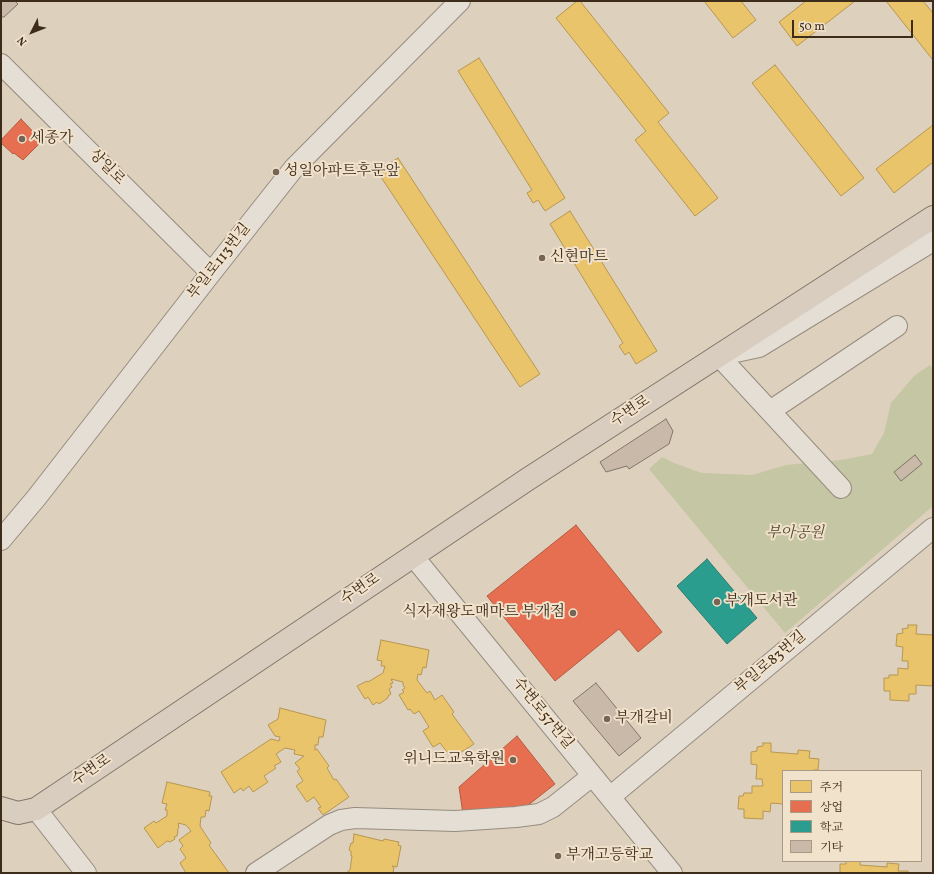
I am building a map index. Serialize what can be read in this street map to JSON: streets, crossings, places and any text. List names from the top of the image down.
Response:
{
  "streets": {
    "main road": ["수변로"],
    "street": [
      "상일로",
      "부일로113번길",
      "부일로83번길",
      "수변로57번길"
    ]
  },
  "crossings": [
    ["상일로", "부일로113번길"],
    ["수변로", "수변로57번길"],
    ["부일로83번길", "수변로57번길"]
  ],
  "parks": ["부아공원"],
  "places": [
    "세종가",
    "성일아파트후문앞",
    "신현마트",
    "부개도서관",
    "식자재왕도매마트 부개점",
    "부개갈비",
    "위니드교육학원",
    "부개고등학교"
  ],
  "legend": [
    "주거",
    "상업",
    "학교",
    "기타"
  ],
  "scale_bar": "50 m",
  "north": "bottom left"
}
